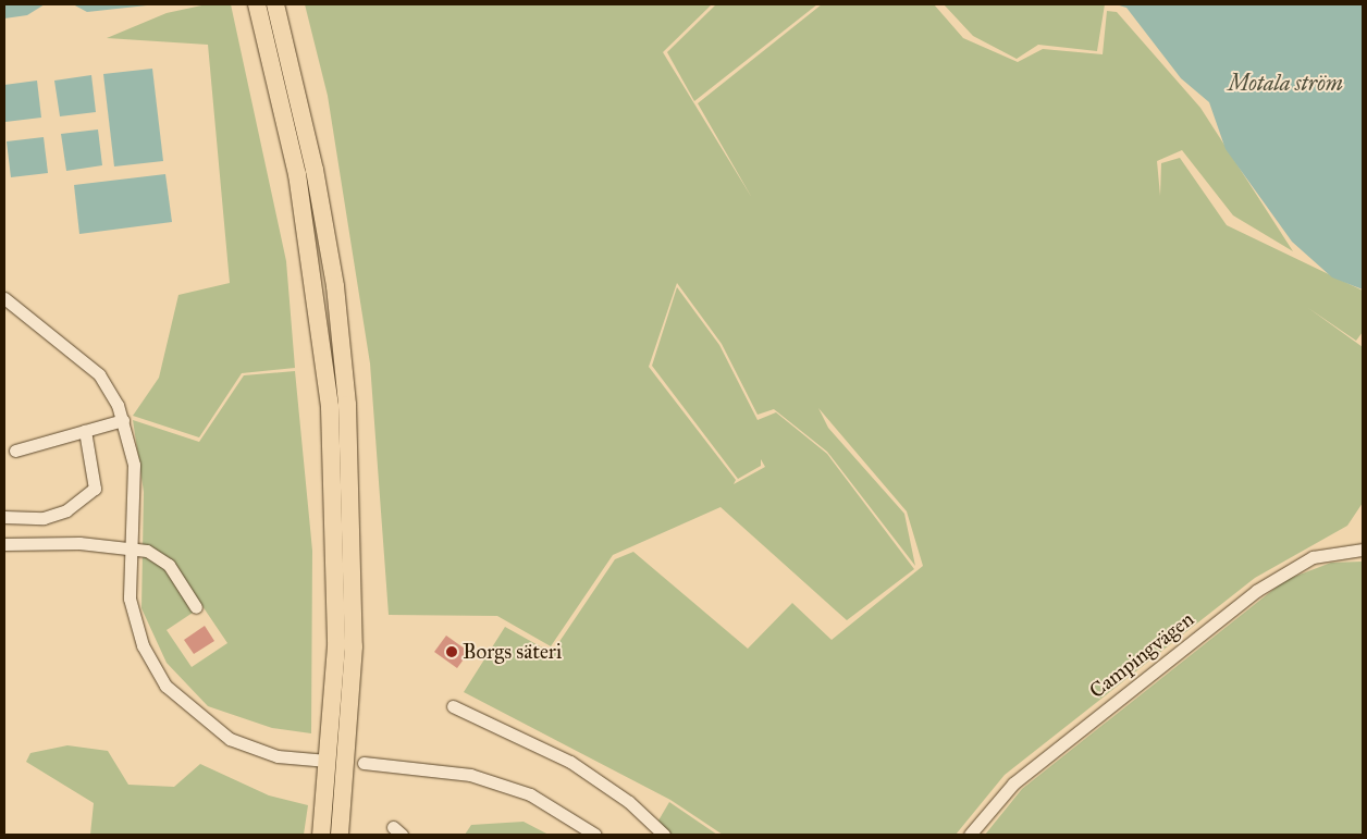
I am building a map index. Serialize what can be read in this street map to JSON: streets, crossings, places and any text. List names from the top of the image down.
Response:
{
  "streets": {
    "street": ["Campingvägen"]
  },
  "water": ["Motala ström"],
  "places": ["Borgs säteri"]
}
